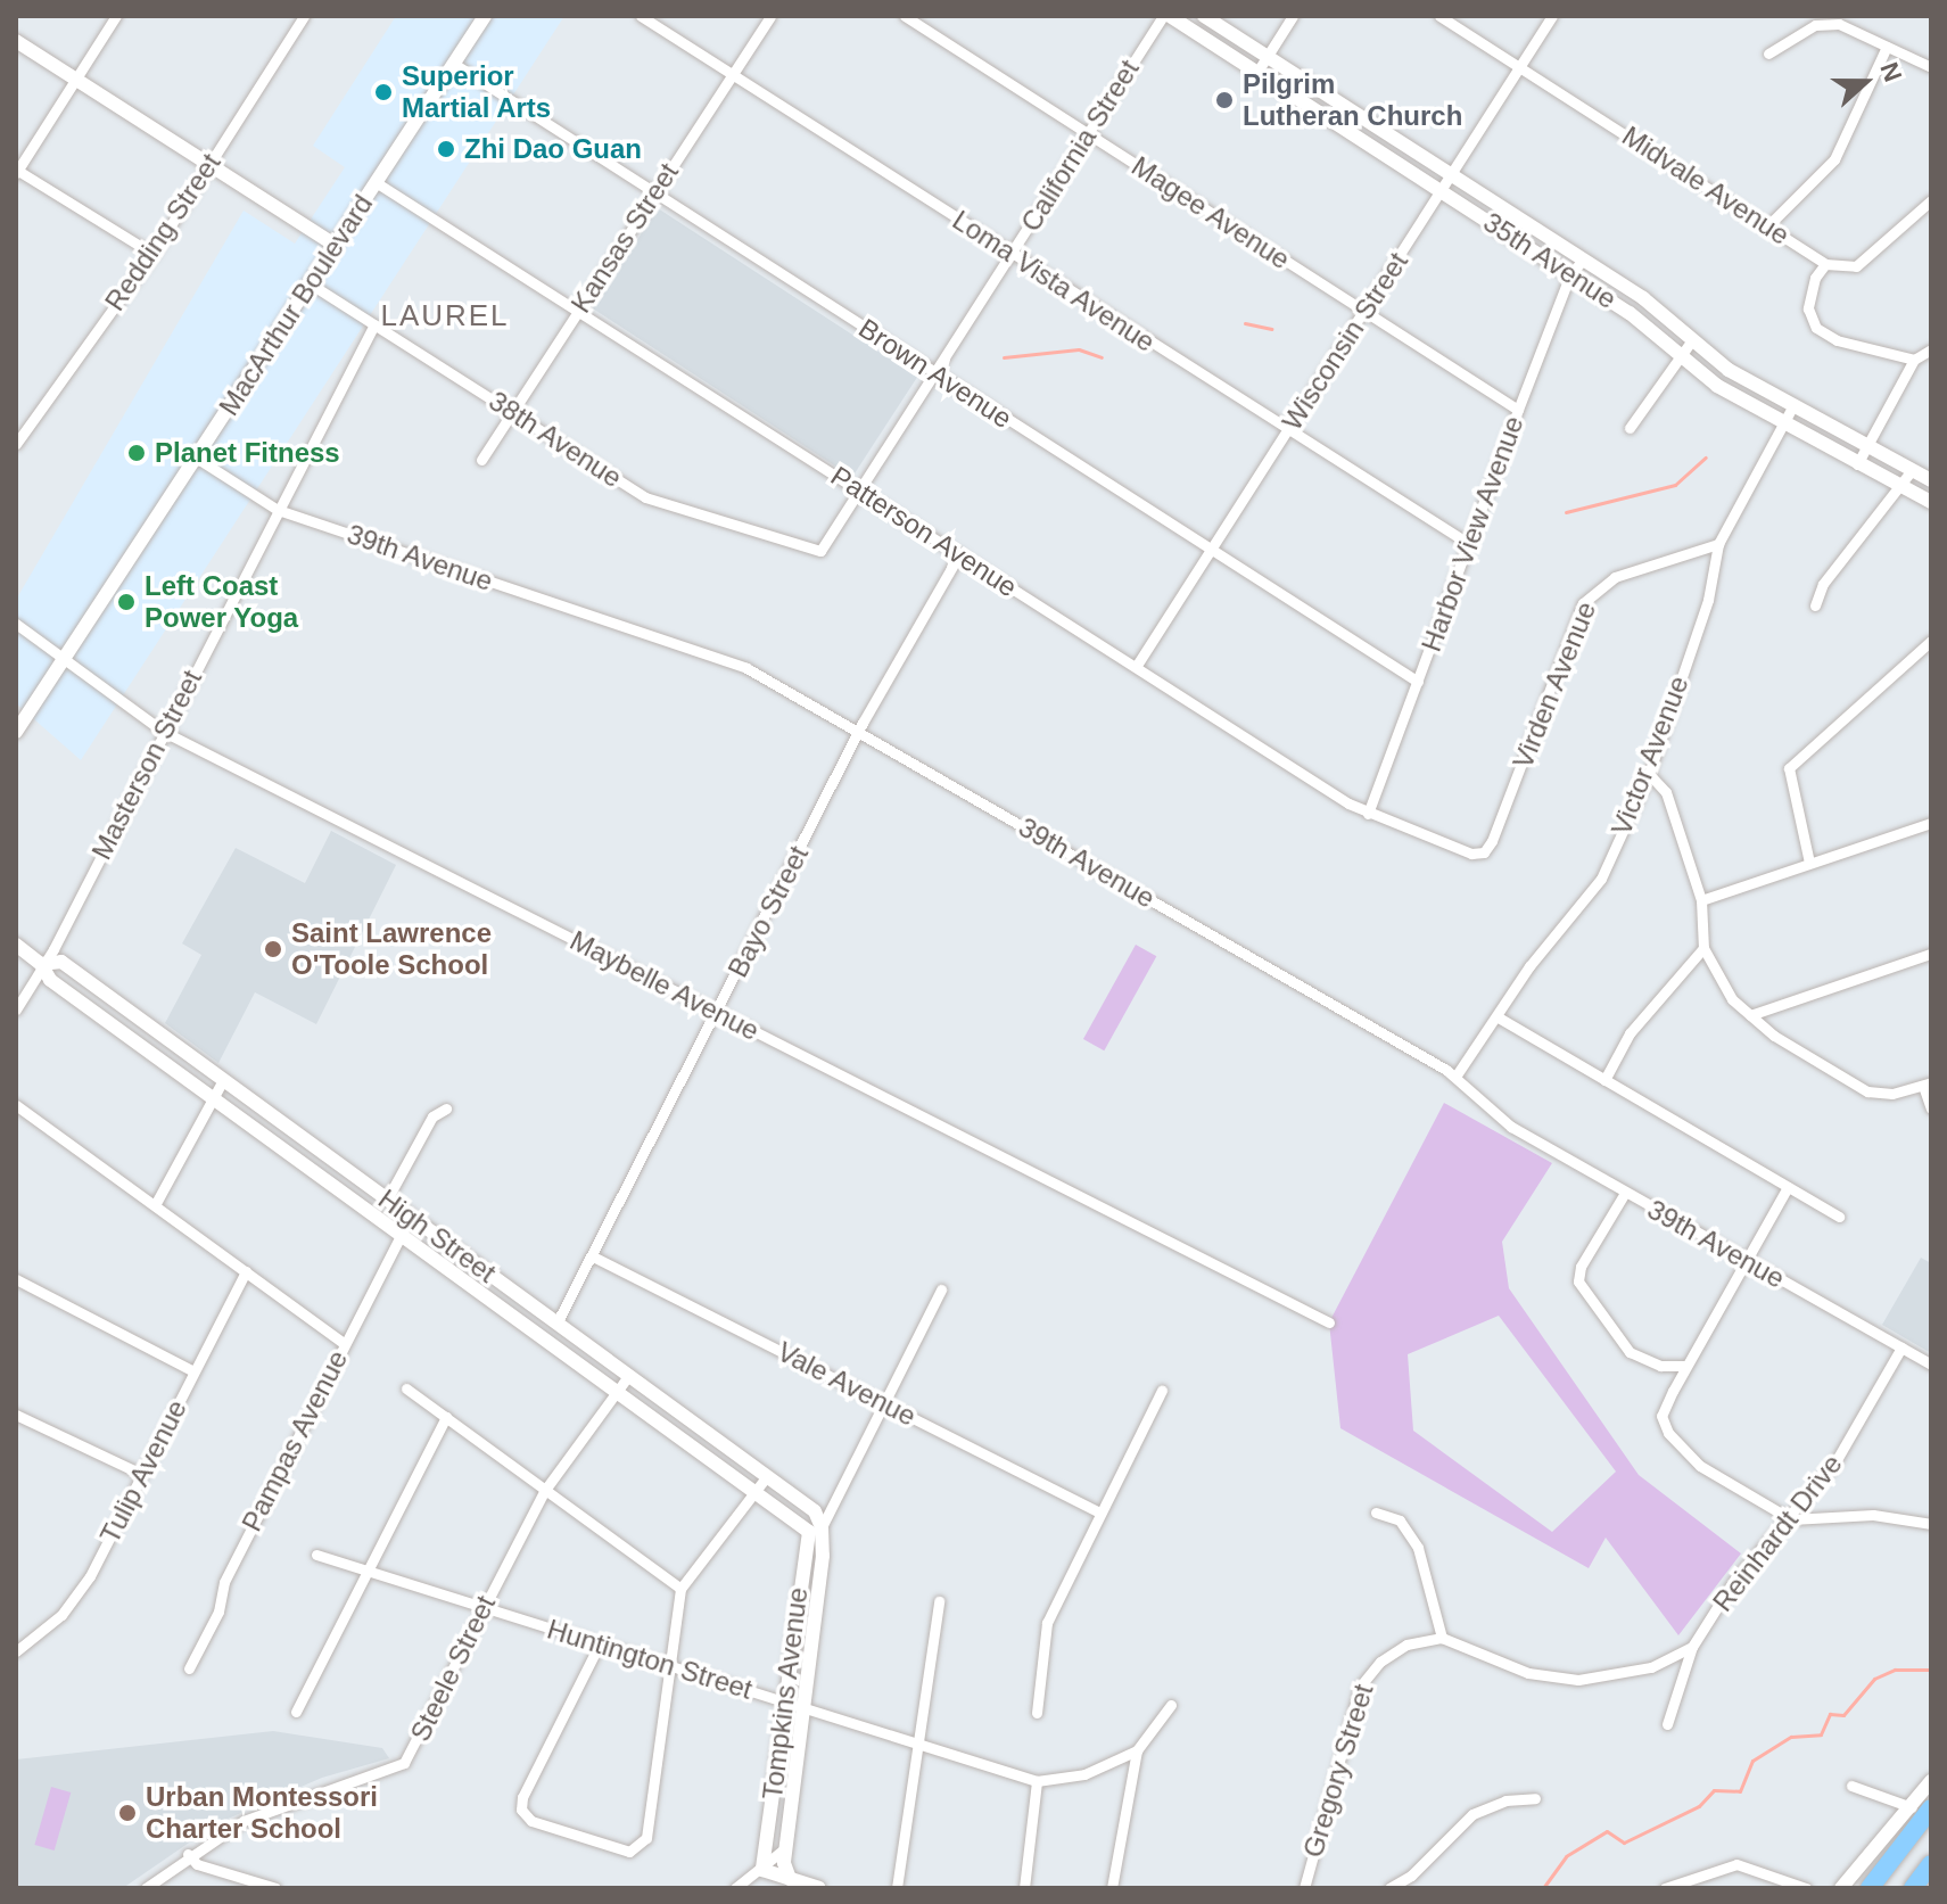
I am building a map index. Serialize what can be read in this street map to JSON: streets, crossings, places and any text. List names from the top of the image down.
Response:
{
  "streets": {
    "street": [
      "California Street",
      "Midvale Avenue",
      "Magee Avenue",
      "Redding Street",
      "Kansas Street",
      "35th Avenue",
      "Loma Vista Avenue",
      "MacArthur Boulevard",
      "Wisconsin Street",
      "Brown Avenue",
      "38th Avenue",
      "Patterson Avenue",
      "Harbor View Avenue",
      "39th Avenue",
      "Virden Avenue",
      "Victor Avenue",
      "Masterson Street",
      "Bayo Street",
      "Maybelle Avenue",
      "High Street",
      "Vale Avenue",
      "Pampas Avenue",
      "Tulip Avenue",
      "Reinhardt Drive",
      "Huntington Street",
      "Steele Street",
      "Tompkins Avenue",
      "Gregory Street"
    ]
  },
  "crossings": [
    ["California Street", "Magee Avenue"],
    ["California Street", "35th Avenue"],
    ["California Street", "Loma Vista Avenue"],
    ["California Street", "Brown Avenue"],
    ["California Street", "38th Avenue"],
    ["California Street", "Patterson Avenue"],
    ["Midvale Avenue", "Wisconsin Street"],
    ["Magee Avenue", "Wisconsin Street"],
    ["Magee Avenue", "Harbor View Avenue"],
    ["Kansas Street", "Loma Vista Avenue"],
    ["Kansas Street", "Brown Avenue"],
    ["Kansas Street", "38th Avenue"],
    ["Kansas Street", "Patterson Avenue"],
    ["35th Avenue", "Wisconsin Street"],
    ["35th Avenue", "Harbor View Avenue"],
    ["35th Avenue", "Victor Avenue"],
    ["Loma Vista Avenue", "Wisconsin Street"],
    ["Loma Vista Avenue", "Harbor View Avenue"],
    ["MacArthur Boulevard", "Brown Avenue"],
    ["MacArthur Boulevard", "38th Avenue"],
    ["MacArthur Boulevard", "Patterson Avenue"],
    ["MacArthur Boulevard", "39th Avenue"],
    ["MacArthur Boulevard", "Maybelle Avenue"],
    ["Wisconsin Street", "Brown Avenue"],
    ["Wisconsin Street", "Patterson Avenue"],
    ["Brown Avenue", "Harbor View Avenue"],
    ["38th Avenue", "Masterson Street"],
    ["Patterson Avenue", "Harbor View Avenue"],
    ["Patterson Avenue", "Virden Avenue"],
    ["Patterson Avenue", "Bayo Street"],
    ["39th Avenue", "Victor Avenue"],
    ["39th Avenue", "Masterson Street"],
    ["39th Avenue", "Bayo Street"],
    ["39th Avenue", "Reinhardt Drive"],
    ["Virden Avenue", "Victor Avenue"],
    ["Masterson Street", "Maybelle Avenue"],
    ["Masterson Street", "High Street"],
    ["Bayo Street", "Maybelle Avenue"],
    ["Bayo Street", "High Street"],
    ["Bayo Street", "Vale Avenue"],
    ["High Street", "Pampas Avenue"],
    ["High Street", "Steele Street"],
    ["High Street", "Tompkins Avenue"],
    ["Vale Avenue", "Tompkins Avenue"],
    ["Huntington Street", "Steele Street"],
    ["Huntington Street", "Tompkins Avenue"]
  ],
  "districts": ["LAUREL"],
  "places": [
    "Superior Martial Arts",
    "Pilgrim Lutheran Church",
    "Zhi Dao Guan",
    "Planet Fitness",
    "Left Coast Power Yoga",
    "Saint Lawrence O'Toole School",
    "Urban Montessori Charter School"
  ],
  "north": "right"
}
